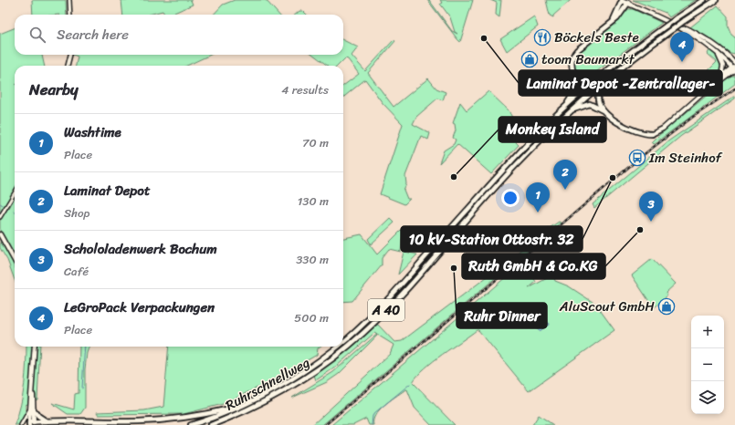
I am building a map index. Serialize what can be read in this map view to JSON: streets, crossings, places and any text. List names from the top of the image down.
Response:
{
  "streets": {
    "highway": ["A 40", "Ruhrschnellweg"]
  },
  "places": {
    "restaurant": ["Böckels Beste"],
    "other": [
      "Laminat Depot -Zentrallager-",
      "Monkey Island",
      "10 kV-Station Ottostr. 32",
      "Ruth GmbH & Co.KG",
      "Ruhr Dinner"
    ],
    "shop": ["toom Baumarkt", "AluScout GmbH"],
    "bus stop": ["Im Steinhof"]
  },
  "page": {
    "search": "Search here",
    "pins": [
      "4",
      "2",
      "1",
      "3"
    ],
    "heading": ["Nearby", "4 results"],
    "list": [
      {
        "mark": "1",
        "name": "Washtime",
        "note": "Place",
        "value": "70 m"
      },
      {
        "mark": "2",
        "name": "Laminat Depot",
        "note": "Shop",
        "value": "130 m"
      },
      {
        "mark": "3",
        "name": "Schololadenwerk Bochum",
        "note": "Café",
        "value": "330 m"
      },
      {
        "mark": "4",
        "name": "LeGroPack Verpackungen",
        "note": "Place",
        "value": "500 m"
      }
    ],
    "map_buttons": ["+", "−"]
  }
}
